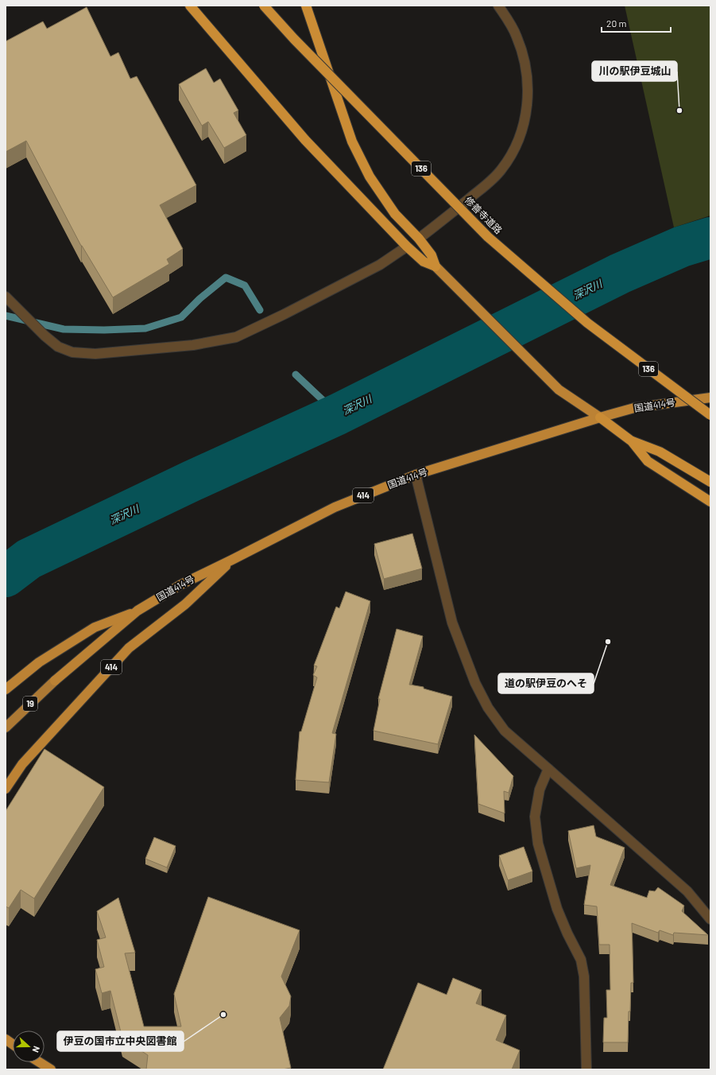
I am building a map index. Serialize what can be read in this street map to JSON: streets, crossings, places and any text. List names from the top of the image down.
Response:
{
  "streets": {
    "highway": [
      "136",
      "修善寺道路",
      "国道414号",
      "414"
    ],
    "main road": ["19"]
  },
  "crossings": [
    ["国道414号", "414"],
    ["国道414号", "19"]
  ],
  "water": ["深沢川"],
  "places": ["川の駅伊豆城山", "道の駅伊豆のへそ", "伊豆の国市立中央図書館"],
  "scale_bar": "20 m",
  "north": "right"
}
